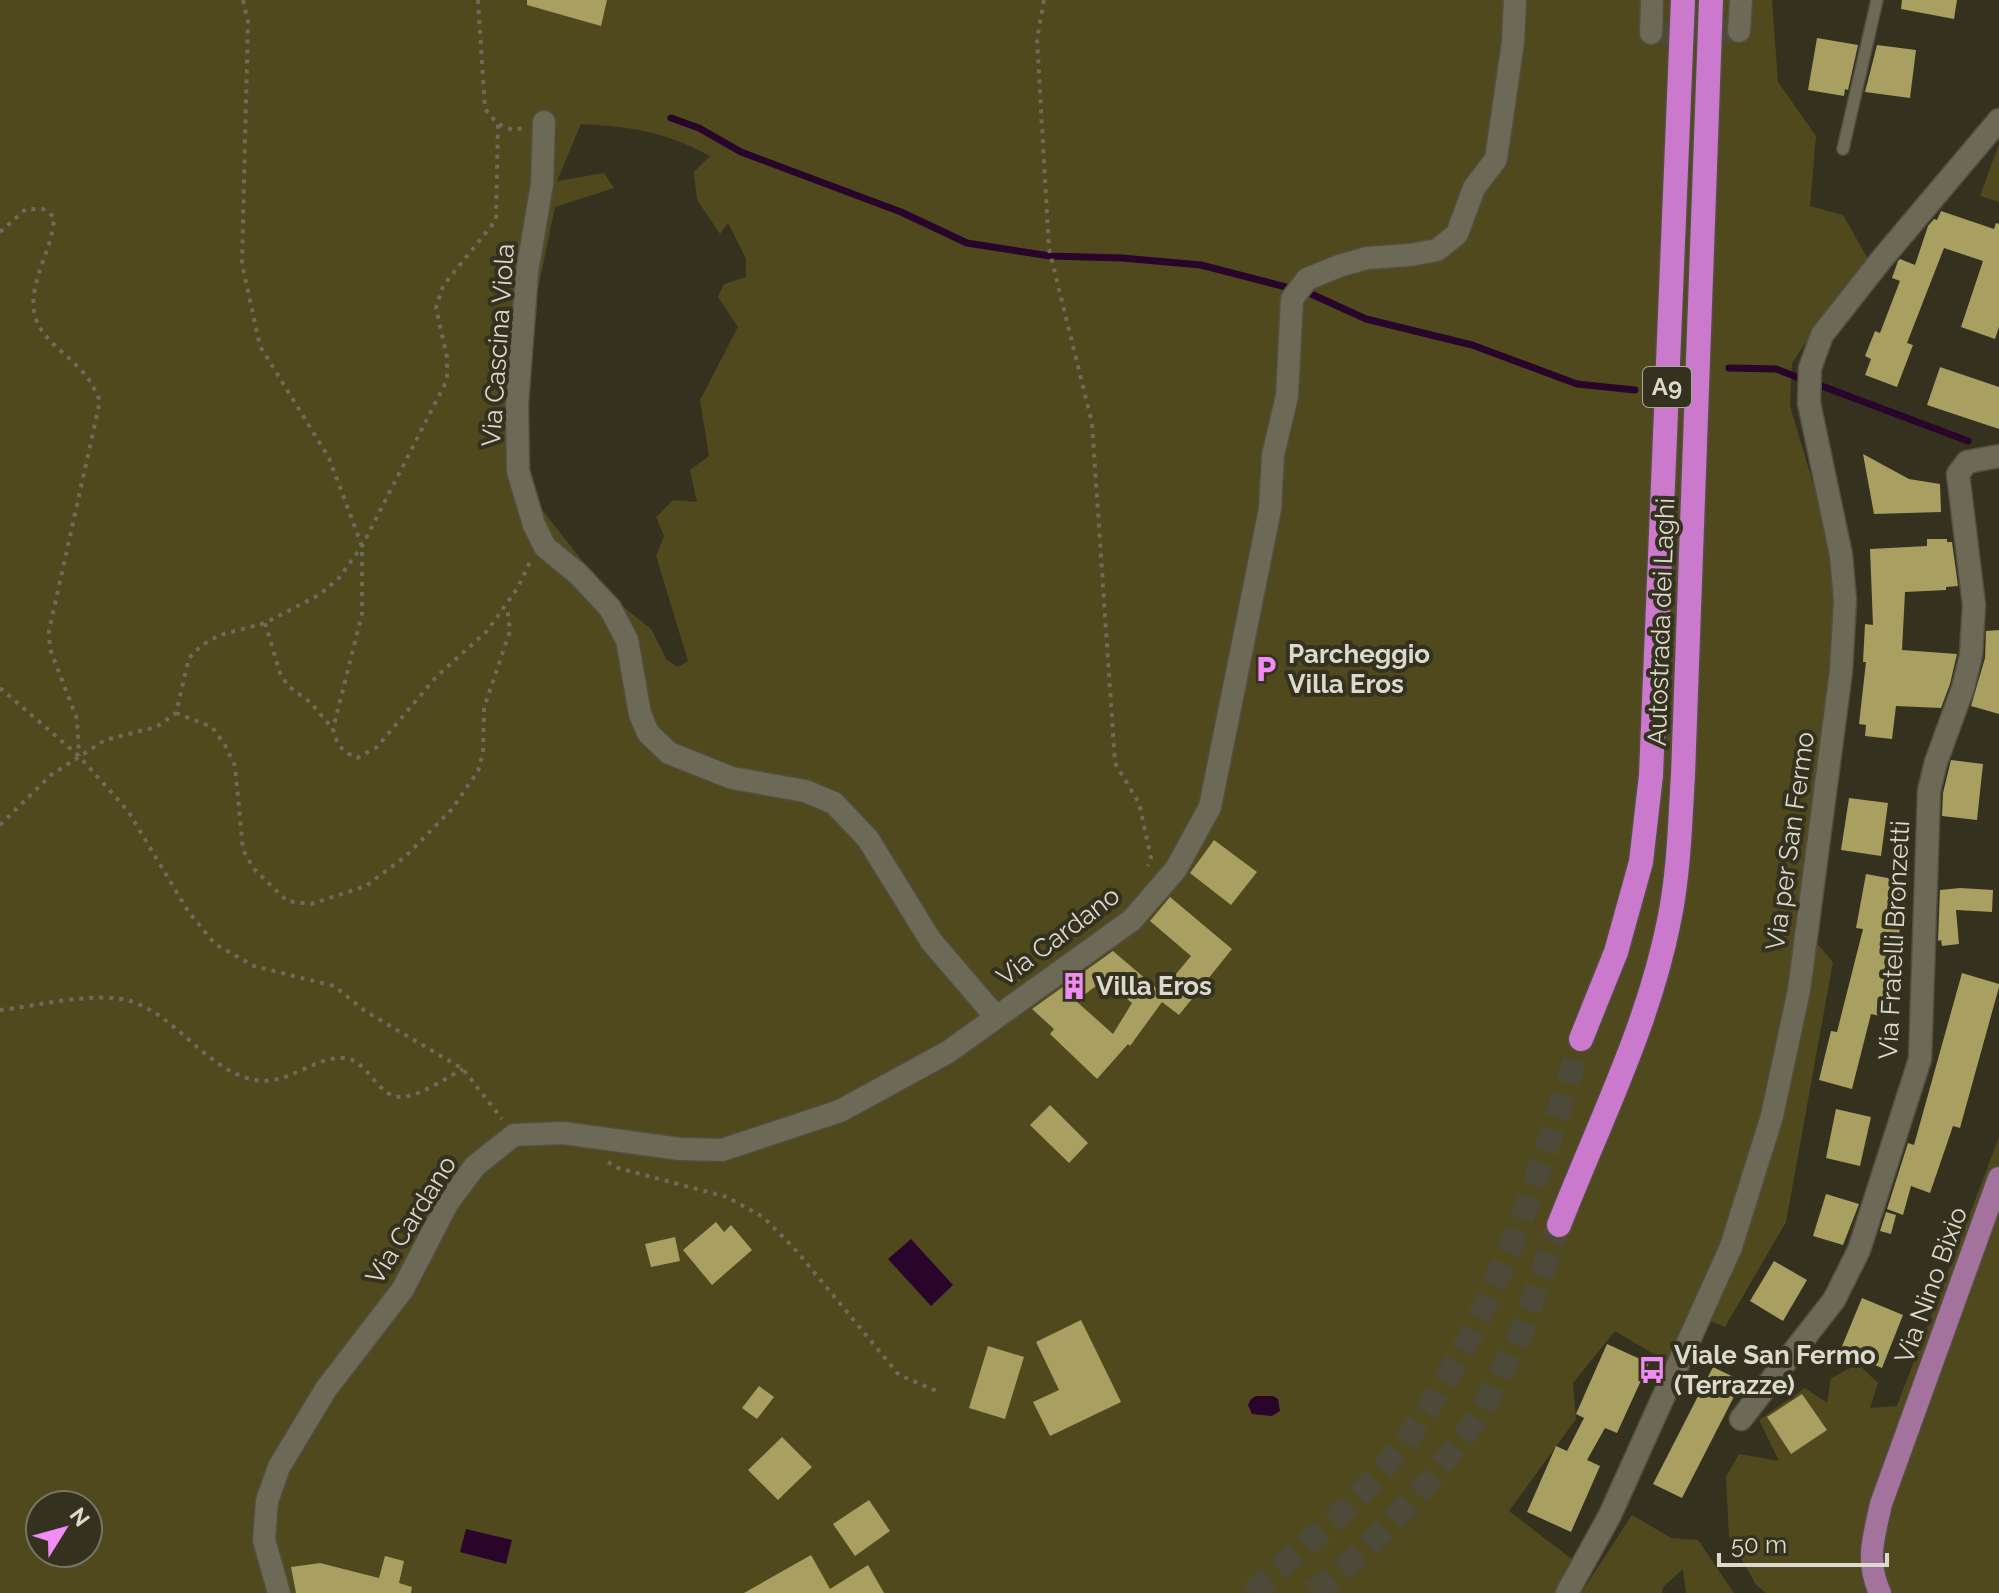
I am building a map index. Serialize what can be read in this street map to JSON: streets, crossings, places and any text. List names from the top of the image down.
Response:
{
  "streets": {
    "highway": ["A9", "Autostrada dei Laghi"],
    "main road": ["Via Nino Bixio"],
    "street": [
      "Via Cascina Viola",
      "Via per San Fermo",
      "Via Cardano",
      "Via Fratelli Bronzetti"
    ]
  },
  "crossings": [
    ["Via Cascina Viola", "Via Cardano"]
  ],
  "places": {
    "parking": ["Parcheggio Villa Eros"],
    "building": ["Villa Eros"],
    "bus stop": ["Viale San Fermo (Terrazze)"]
  },
  "scale_bar": "50 m",
  "north": "top right"
}
